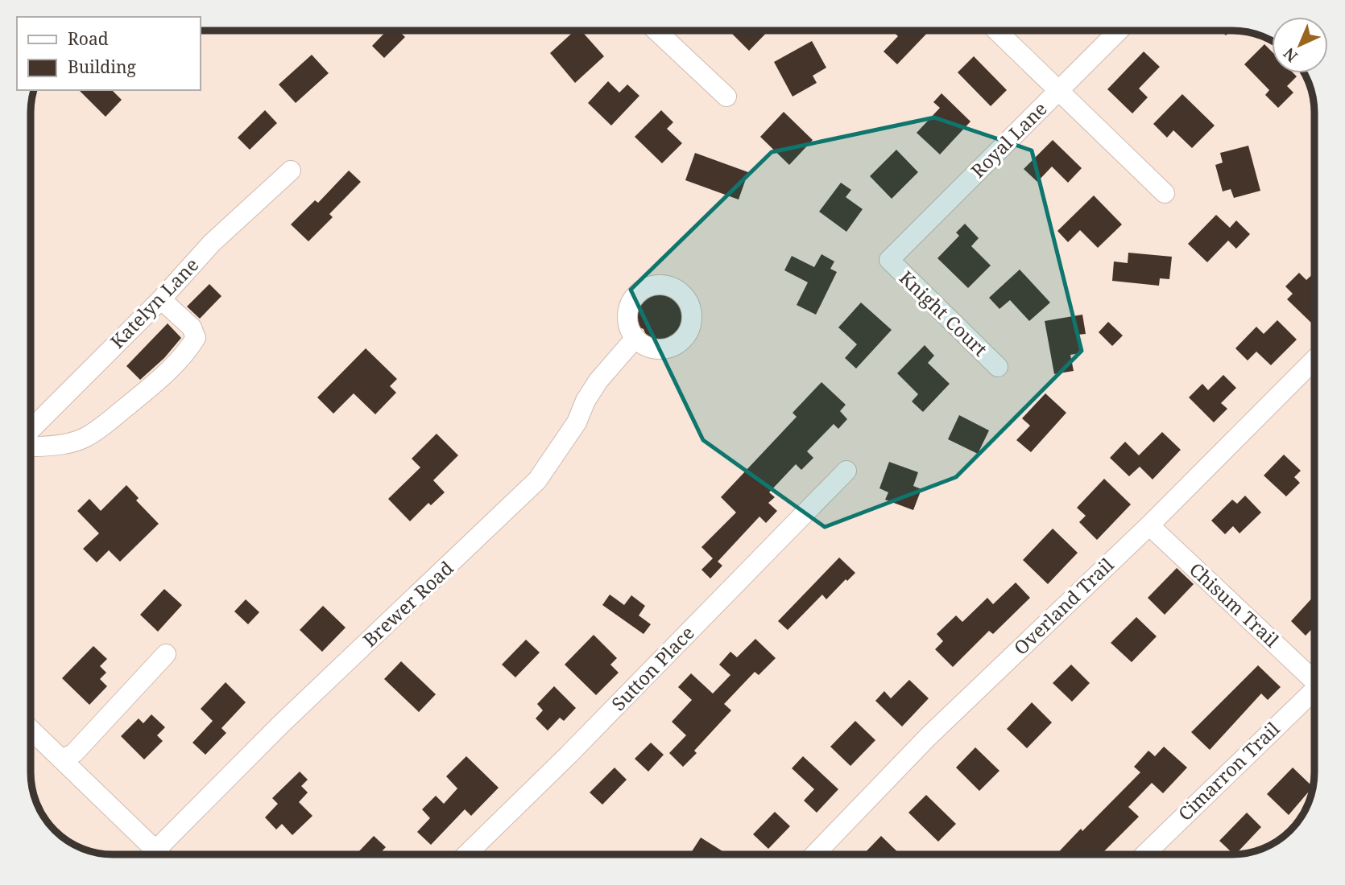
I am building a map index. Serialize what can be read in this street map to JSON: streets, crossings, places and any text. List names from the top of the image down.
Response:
{
  "streets": {
    "street": [
      "Royal Lane",
      "Katelyn Lane",
      "Knight Court",
      "Brewer Road",
      "Chisum Trail",
      "Overland Trail",
      "Sutton Place",
      "Cimarron Trail"
    ]
  },
  "crossings": [
    ["Royal Lane", "Knight Court"],
    ["Chisum Trail", "Overland Trail"]
  ],
  "legend": ["Road", "Building"],
  "north": "bottom left"
}
